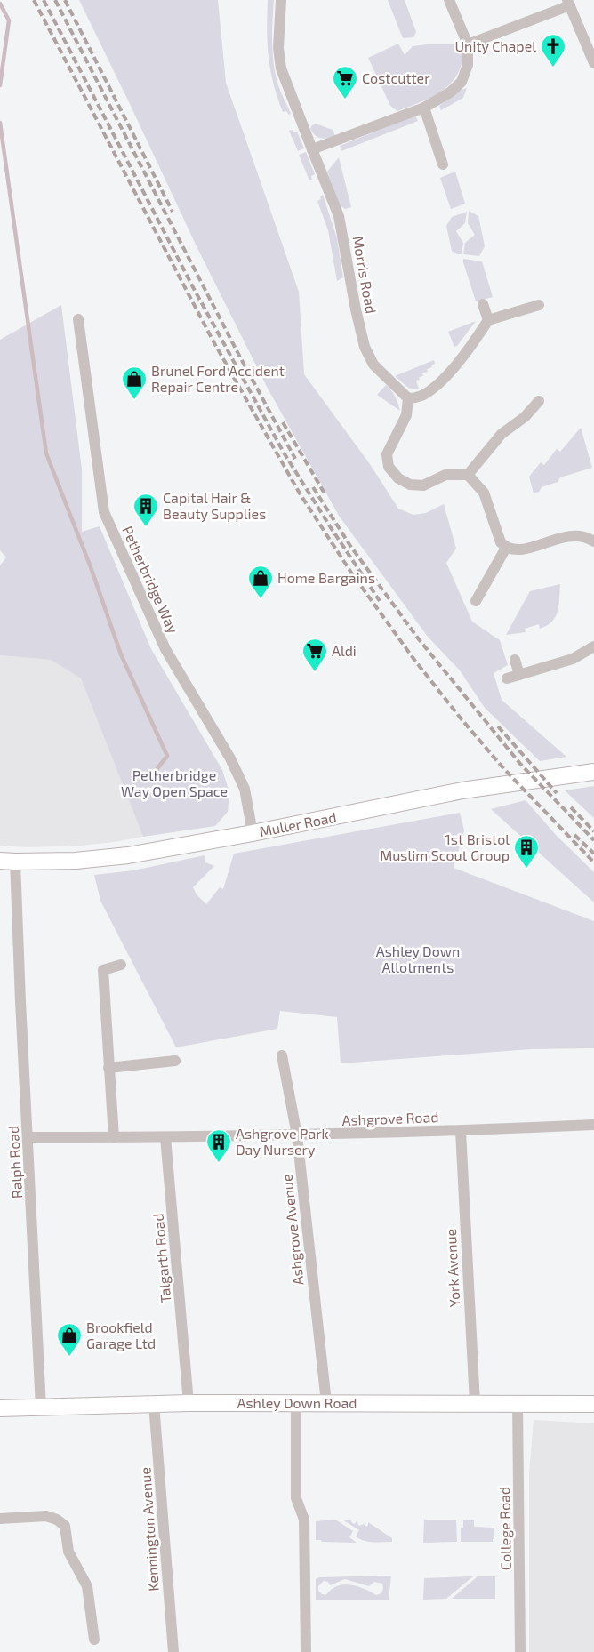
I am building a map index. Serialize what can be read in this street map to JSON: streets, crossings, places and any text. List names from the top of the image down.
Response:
{
  "streets": {
    "main road": ["Muller Road", "Ashley Down Road"],
    "street": [
      "Morris Road",
      "Petherbridge Way",
      "Ashgrove Road",
      "Ralph Road",
      "Ashgrove Avenue",
      "Talgarth Road",
      "York Avenue",
      "College Road",
      "Kennington Avenue"
    ]
  },
  "crossings": [
    ["Petherbridge Way", "Muller Road"],
    ["Muller Road", "Ralph Road"],
    ["Ashgrove Road", "Ralph Road"],
    ["Ashgrove Road", "Ashgrove Avenue"],
    ["Ashgrove Road", "Talgarth Road"],
    ["Ashgrove Road", "York Avenue"],
    ["Ralph Road", "Ashley Down Road"],
    ["Ashgrove Avenue", "Ashley Down Road"],
    ["Talgarth Road", "Ashley Down Road"],
    ["York Avenue", "Ashley Down Road"],
    ["Ashley Down Road", "College Road"],
    ["Ashley Down Road", "Kennington Avenue"]
  ],
  "parks": ["Petherbridge Way Open Space", "Ashley Down Allotments"],
  "places": {
    "church": ["Unity Chapel"],
    "supermarket": ["Costcutter", "Aldi"],
    "shop": ["Brunel Ford Accident Repair Centre", "Home Bargains", "Brookfield Garage Ltd"],
    "building": ["Capital Hair & Beauty Supplies", "1st Bristol Muslim Scout Group", "Ashgrove Park Day Nursery"]
  }
}
